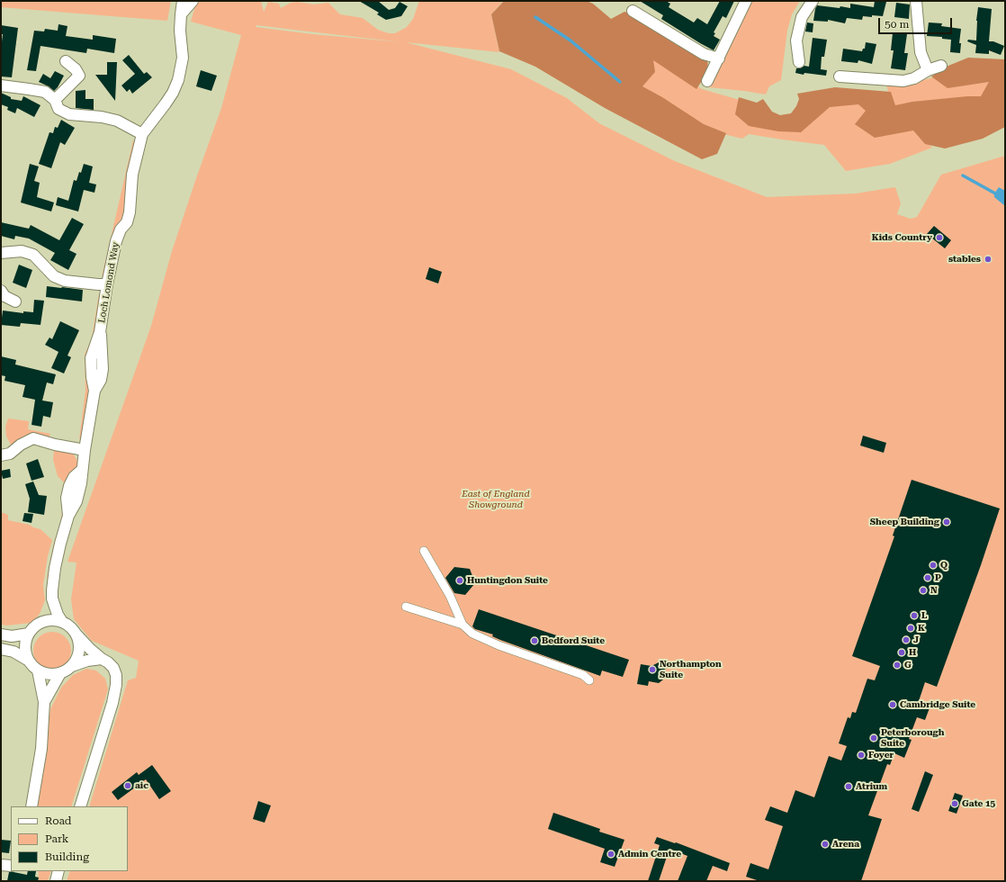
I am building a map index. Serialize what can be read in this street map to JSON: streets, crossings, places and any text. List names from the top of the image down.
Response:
{
  "streets": {
    "street": ["Loch Lomond Way"]
  },
  "parks": ["East of England Showground"],
  "places": [
    "Kids Country",
    "stables",
    "Sheep Building",
    "Q",
    "P",
    "Huntingdon Suite",
    "N",
    "L",
    "K",
    "J",
    "Bedford Suite",
    "H",
    "G",
    "Northampton Suite",
    "Cambridge Suite",
    "Peterborough Suite",
    "Foyer",
    "aic",
    "Atrium",
    "Gate 15",
    "Arena",
    "Admin Centre"
  ],
  "legend": ["Road", "Park", "Building"],
  "scale_bar": "50 m"
}
